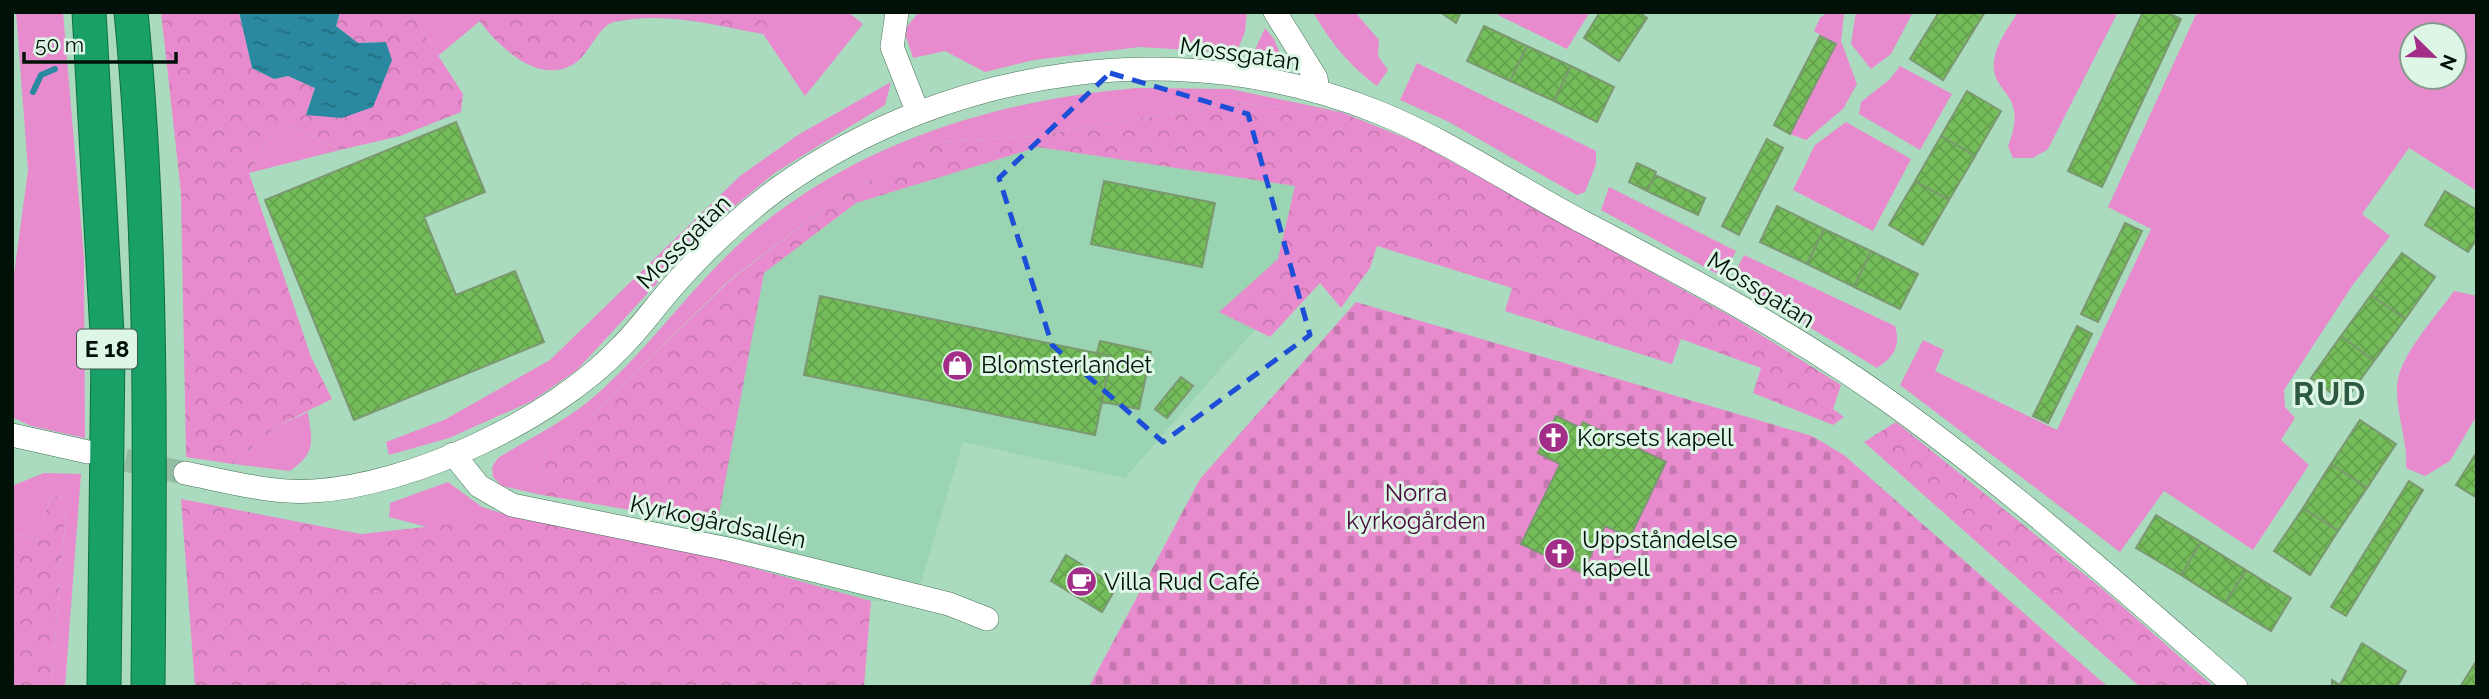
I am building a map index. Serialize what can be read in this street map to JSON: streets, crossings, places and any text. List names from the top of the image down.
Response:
{
  "streets": {
    "highway": ["E 18"],
    "street": ["Mossgatan", "Kyrkogårdsallén"]
  },
  "crossings": [
    ["Mossgatan", "Kyrkogårdsallén"]
  ],
  "districts": ["RUD"],
  "parks": ["Norra kyrkogården"],
  "places": {
    "shop": ["Blomsterlandet"],
    "church": ["Korsets kapell", "Uppståndelse kapell"],
    "cafe": ["Villa Rud Café"]
  },
  "scale_bar": "50 m",
  "north": "bottom right"
}
